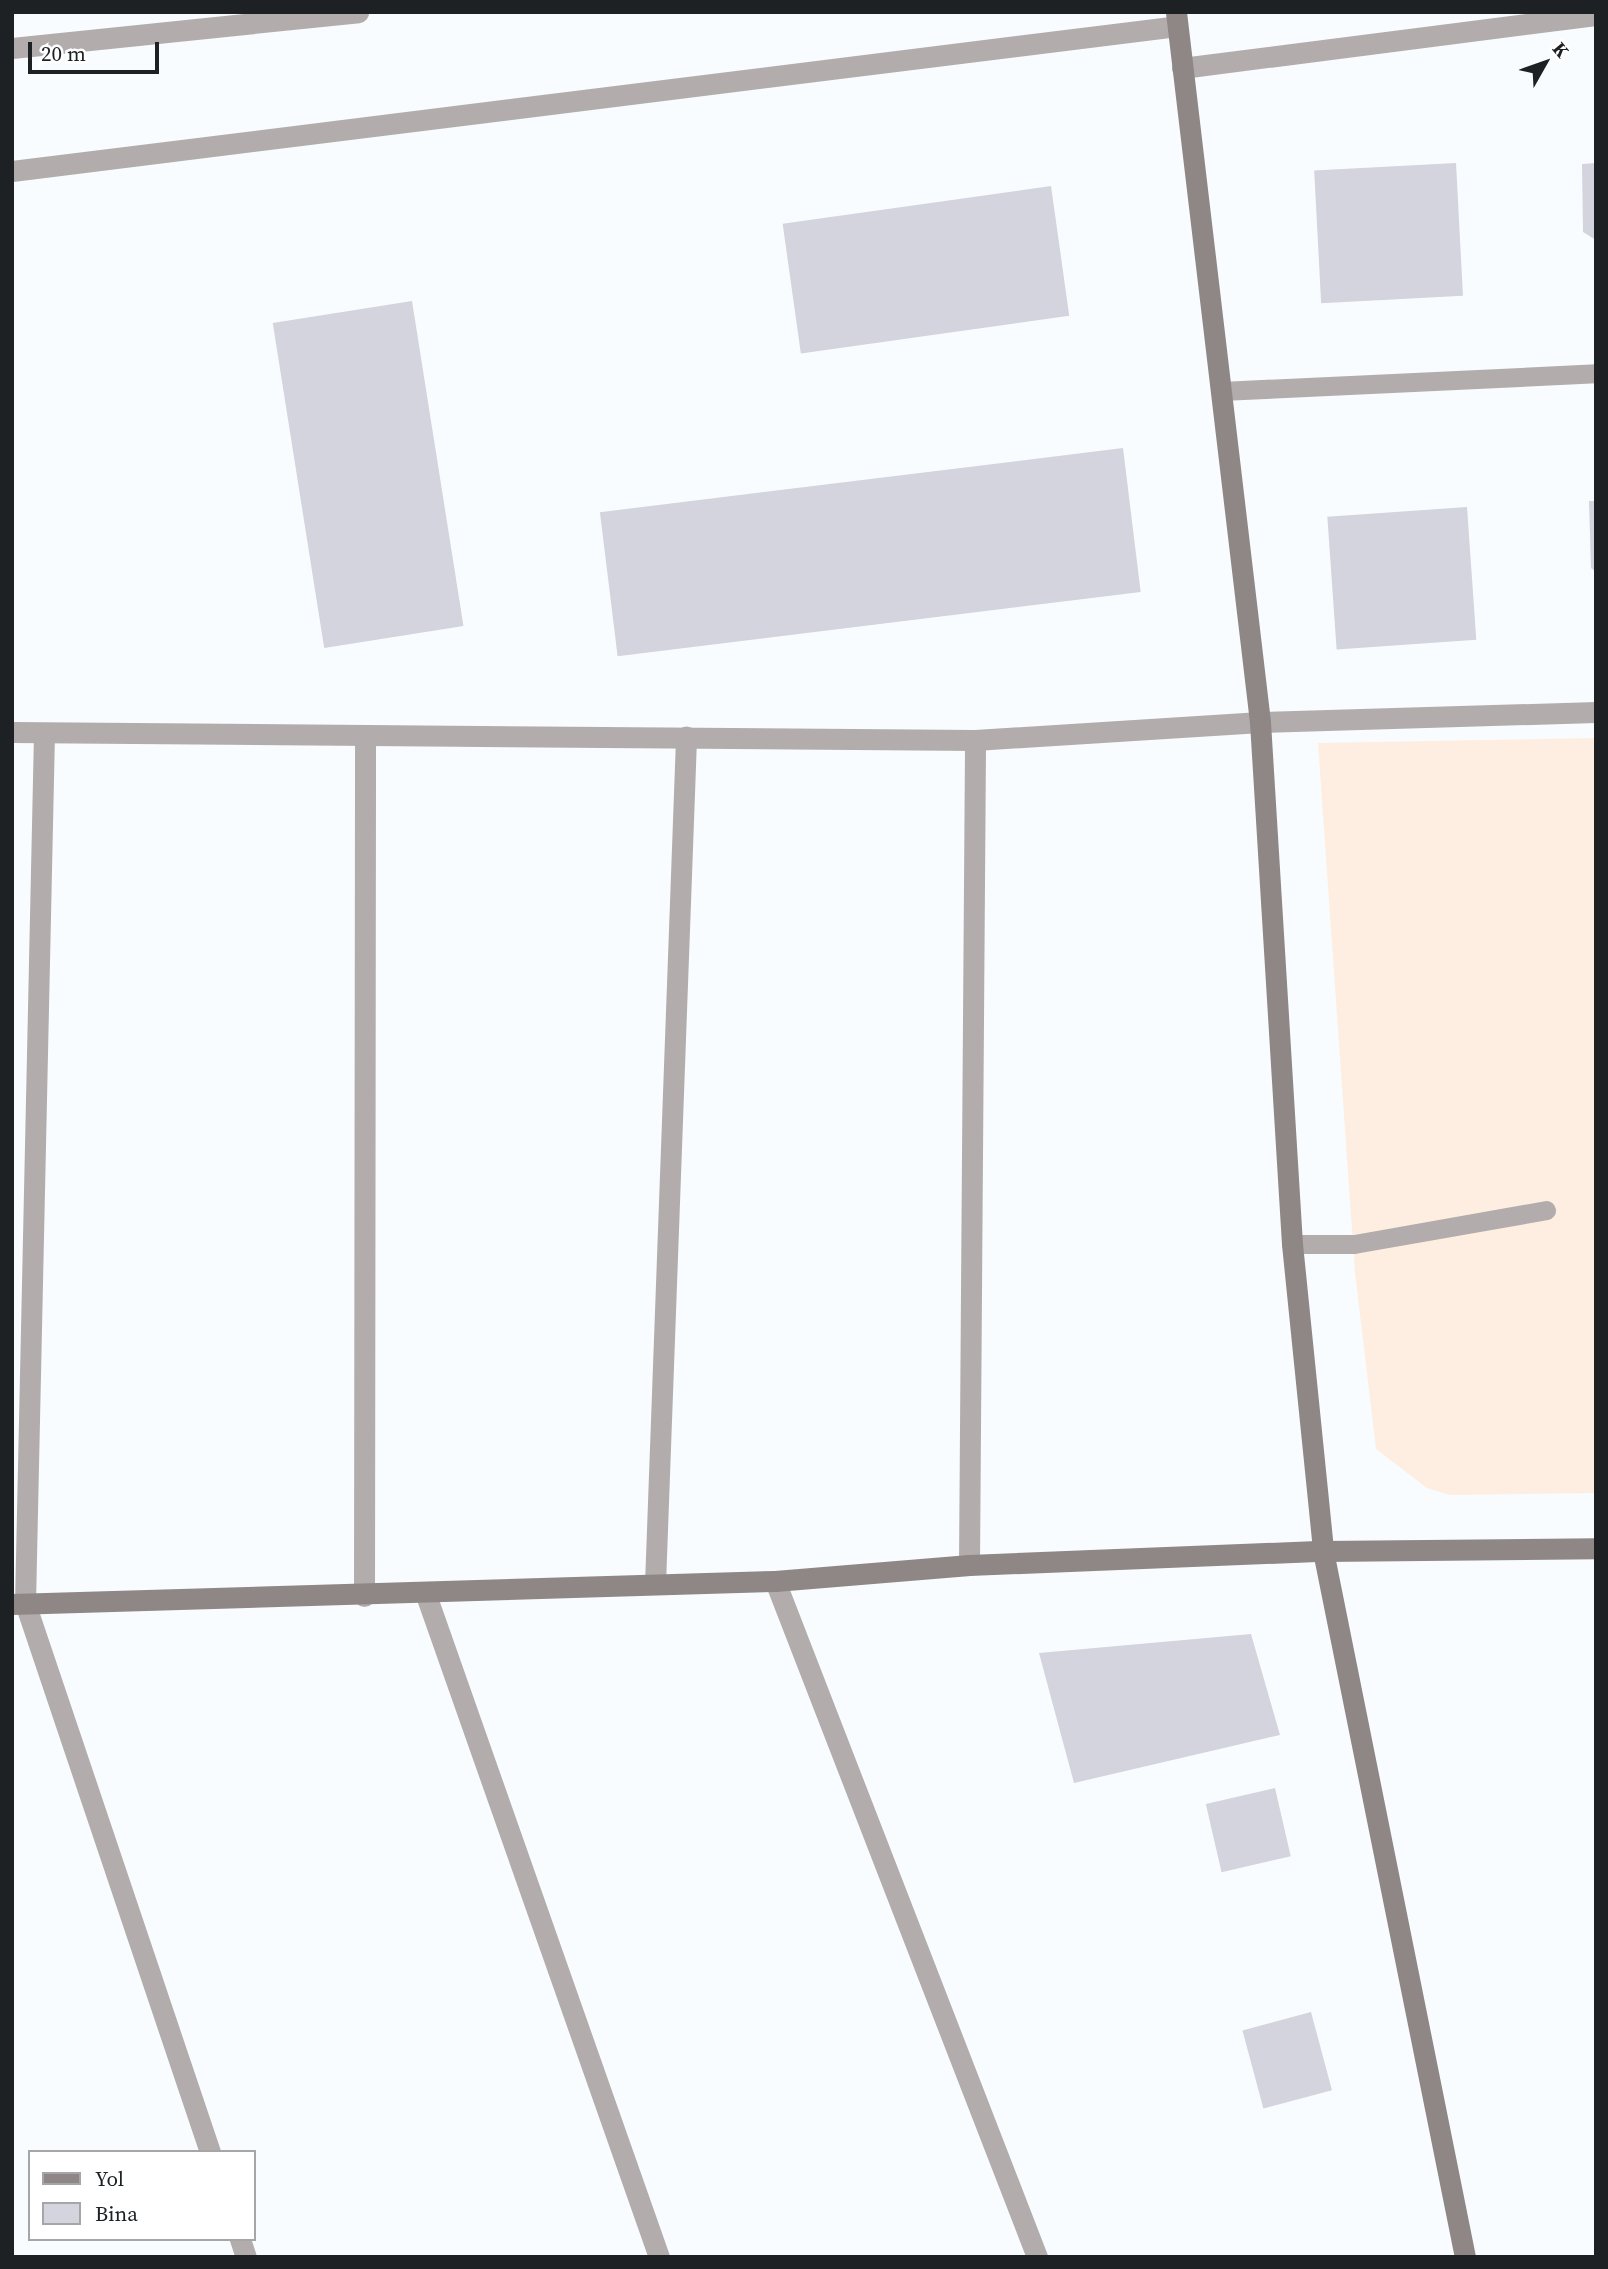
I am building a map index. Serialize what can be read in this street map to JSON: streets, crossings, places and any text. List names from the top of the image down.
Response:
{
  "legend": ["Yol", "Bina"],
  "scale_bar": "20 m",
  "north": "top right"
}
